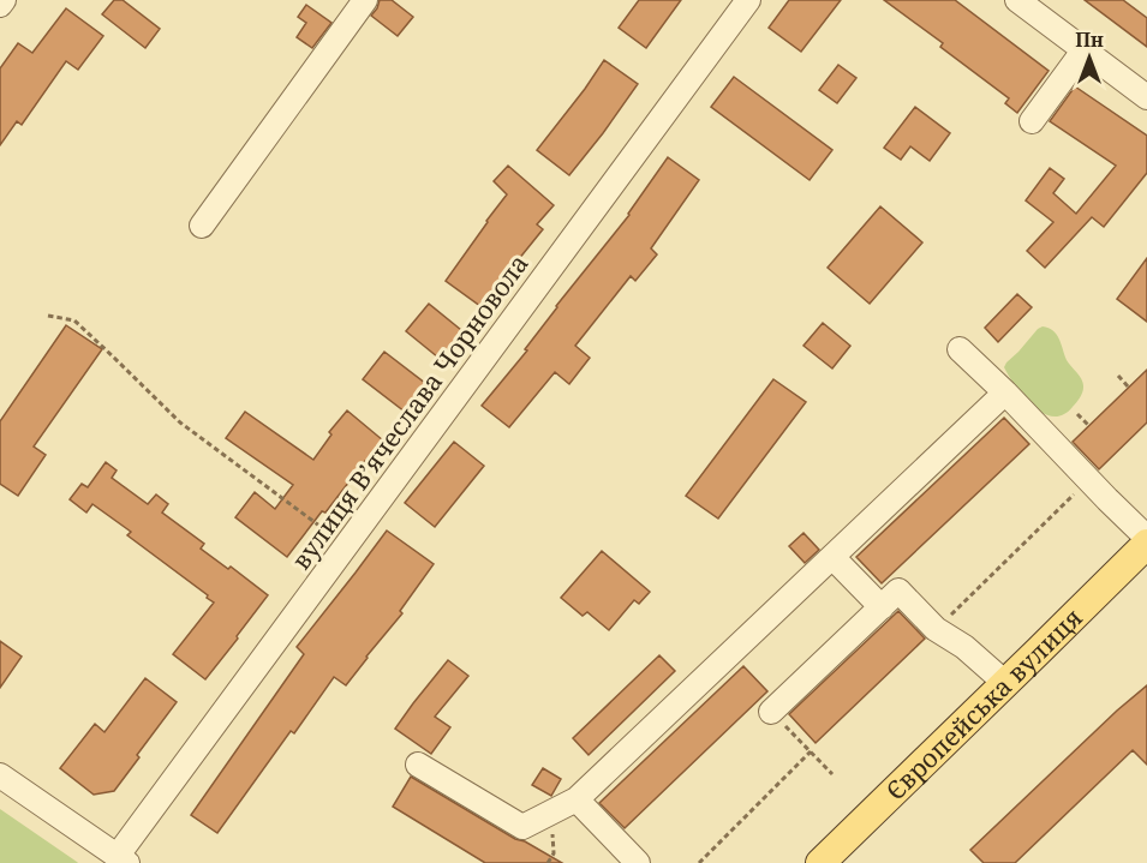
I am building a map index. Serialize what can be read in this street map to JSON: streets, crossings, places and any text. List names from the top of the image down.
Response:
{
  "streets": {
    "main road": ["Європейська вулиця"],
    "street": ["вулиця Вʼячеслава Чорновола"]
  },
  "north": "top"
}
